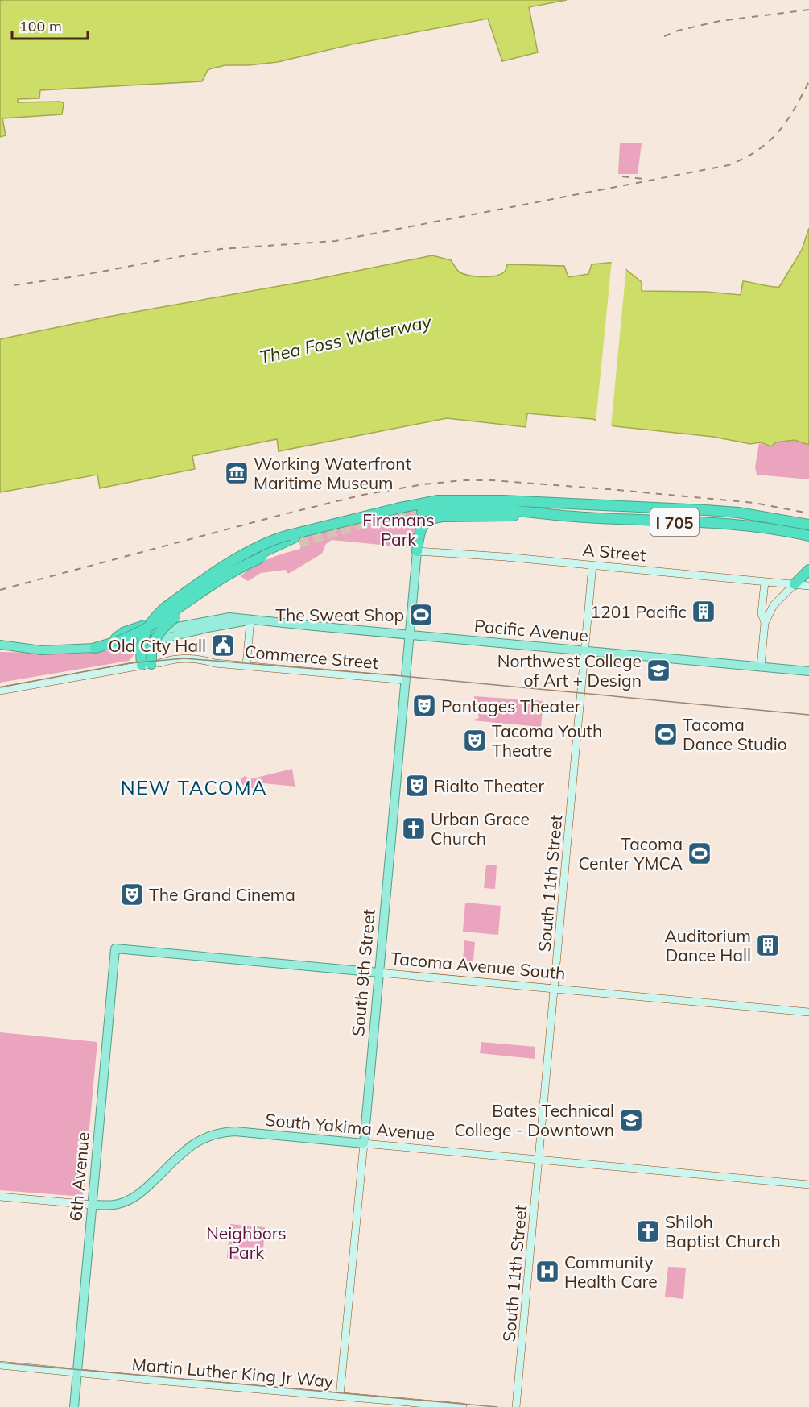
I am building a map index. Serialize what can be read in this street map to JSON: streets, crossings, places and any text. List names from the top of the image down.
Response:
{
  "streets": {
    "highway": ["I 705"],
    "main road": [
      "A Street",
      "Pacific Avenue",
      "Commerce Street",
      "South 11th Street",
      "Tacoma Avenue South",
      "South 9th Street",
      "South Yakima Avenue",
      "6th Avenue",
      "Martin Luther King Jr Way"
    ]
  },
  "crossings": [
    ["A Street", "South 11th Street"],
    ["A Street", "South 9th Street"],
    ["Pacific Avenue", "South 11th Street"],
    ["Pacific Avenue", "South 9th Street"],
    ["Commerce Street", "South 9th Street"],
    ["South 11th Street", "Tacoma Avenue South"],
    ["South 11th Street", "South Yakima Avenue"],
    ["Tacoma Avenue South", "South 9th Street"],
    ["Tacoma Avenue South", "6th Avenue"],
    ["South 9th Street", "South Yakima Avenue"],
    ["South 9th Street", "Martin Luther King Jr Way"],
    ["South Yakima Avenue", "6th Avenue"],
    ["6th Avenue", "Martin Luther King Jr Way"]
  ],
  "districts": ["NEW TACOMA"],
  "water": ["Thea Foss Waterway"],
  "parks": ["Firemans Park", "Neighbors Park"],
  "places": {
    "museum": ["Working Waterfront Maritime Museum"],
    "building": ["1201 Pacific", "Auditorium Dance Hall"],
    "sports": ["The Sweat Shop", "Tacoma Dance Studio", "Tacoma Center YMCA"],
    "public building": ["Old City Hall"],
    "school or university": ["Northwest College of Art + Design", "Bates Technical College - Downtown"],
    "theatre": [
      "Pantages Theater",
      "Tacoma Youth Theatre",
      "Rialto Theater",
      "The Grand Cinema"
    ],
    "church": ["Urban Grace Church", "Shiloh Baptist Church"],
    "hospital": ["Community Health Care"]
  },
  "scale_bar": "100 m"
}
